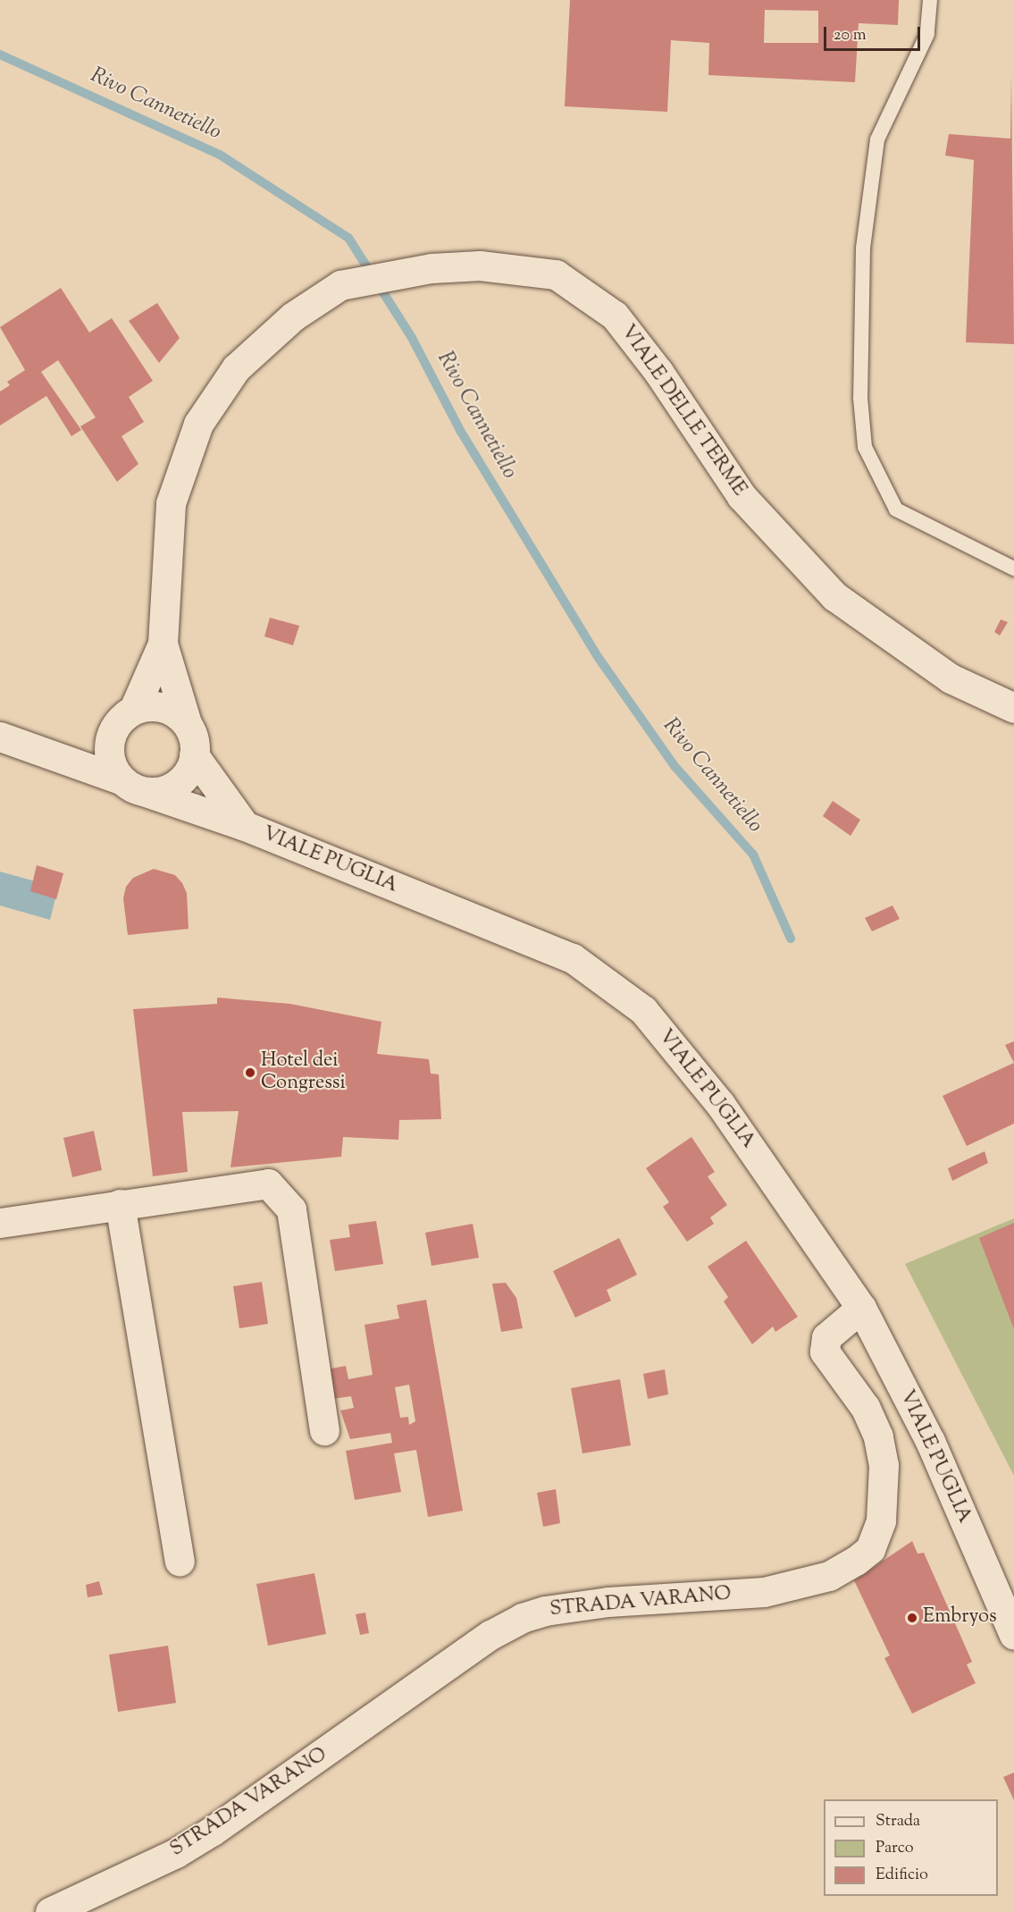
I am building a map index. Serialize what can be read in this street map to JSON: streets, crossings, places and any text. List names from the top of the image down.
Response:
{
  "streets": {
    "main road": ["VIALE DELLE TERME", "VIALE PUGLIA", "STRADA VARANO"]
  },
  "crossings": [
    ["VIALE DELLE TERME", "VIALE PUGLIA"],
    ["VIALE PUGLIA", "STRADA VARANO"]
  ],
  "water": ["Rivo Cannetiello"],
  "places": ["Hotel dei Congressi", "Embryos"],
  "legend": ["Strada", "Parco", "Edificio"],
  "scale_bar": "20 m"
}
